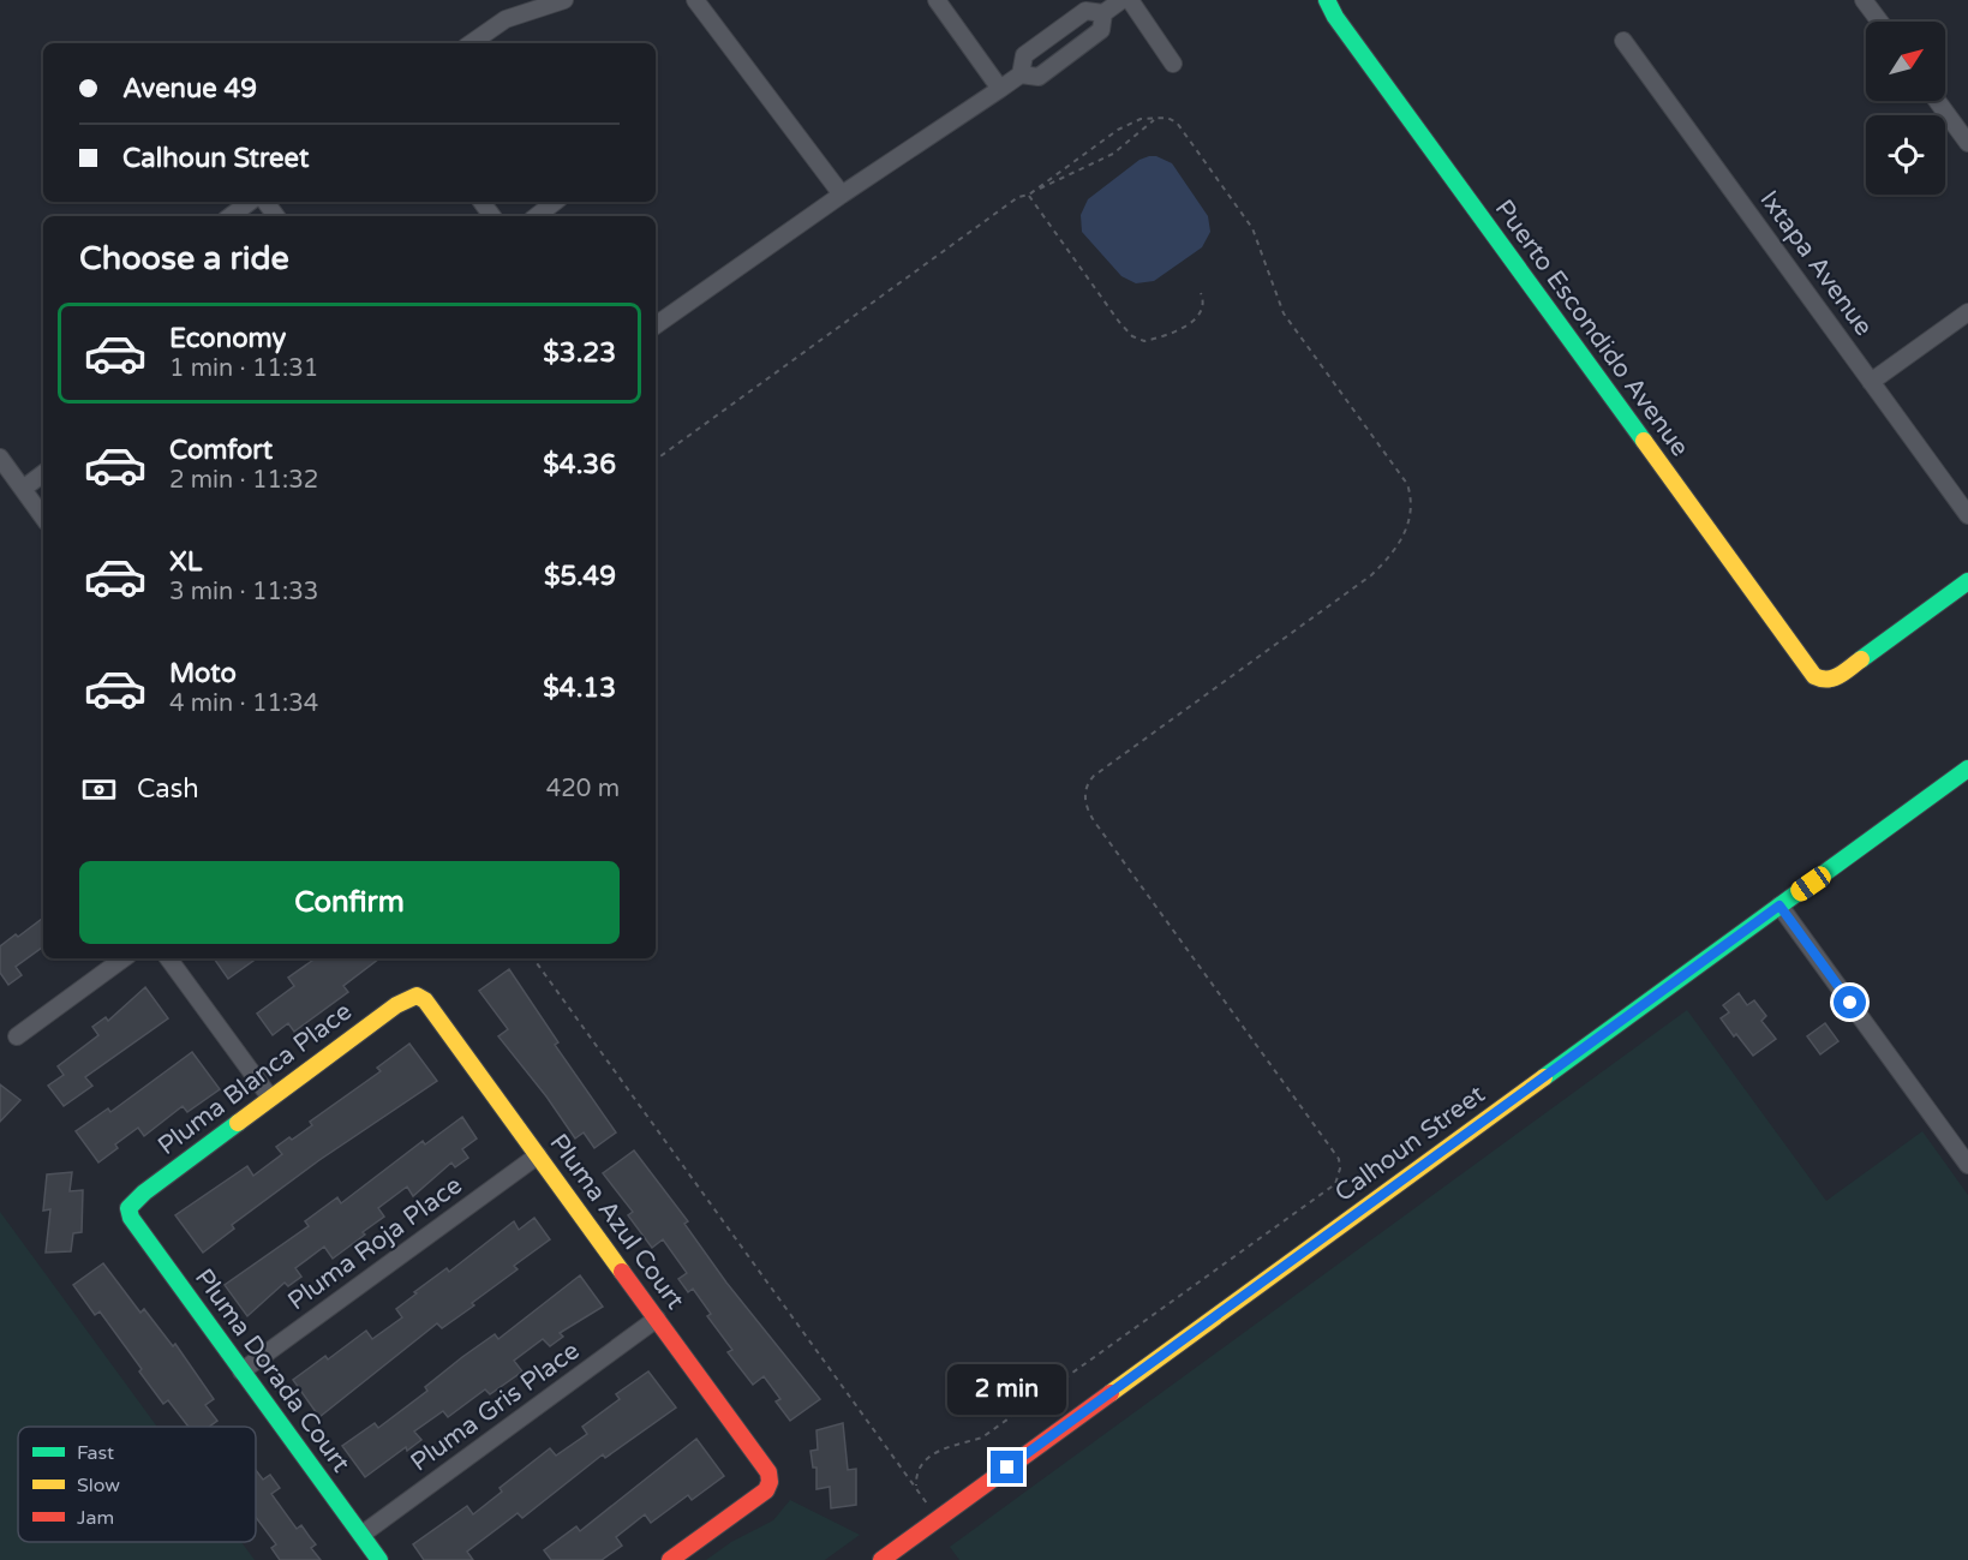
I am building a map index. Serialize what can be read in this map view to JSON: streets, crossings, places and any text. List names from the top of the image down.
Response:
{
  "streets": {
    "street": [
      "Ixtapa Avenue",
      "Puerto Escondido Avenue",
      "Pluma Blanca Place",
      "Calhoun Street",
      "Pluma Azul Court",
      "Pluma Roja Place",
      "Pluma Dorada Court",
      "Pluma Gris Place"
    ]
  },
  "crossings": [
    ["Pluma Blanca Place", "Pluma Azul Court"],
    ["Pluma Blanca Place", "Pluma Dorada Court"],
    ["Pluma Azul Court", "Pluma Roja Place"],
    ["Pluma Azul Court", "Pluma Gris Place"],
    ["Pluma Roja Place", "Pluma Dorada Court"],
    ["Pluma Dorada Court", "Pluma Gris Place"]
  ],
  "legend": ["Fast", "Slow", "Jam"],
  "north": "top right",
  "page": {
    "banner": ["Avenue 49", "Calhoun Street"],
    "heading": "Choose a ride",
    "list": [
      {
        "name": "Economy",
        "note": "1 min · 11:31",
        "value": "$3.23"
      },
      {
        "name": "Comfort",
        "note": "2 min · 11:32",
        "value": "$4.36"
      },
      {
        "name": "XL",
        "note": "3 min · 11:33",
        "value": "$5.49"
      },
      {
        "name": "Moto",
        "note": "4 min · 11:34",
        "value": "$4.13"
      }
    ],
    "pay": ["Cash", "420 m"],
    "buttons": "Confirm",
    "bubble": "2 min"
  }
}
